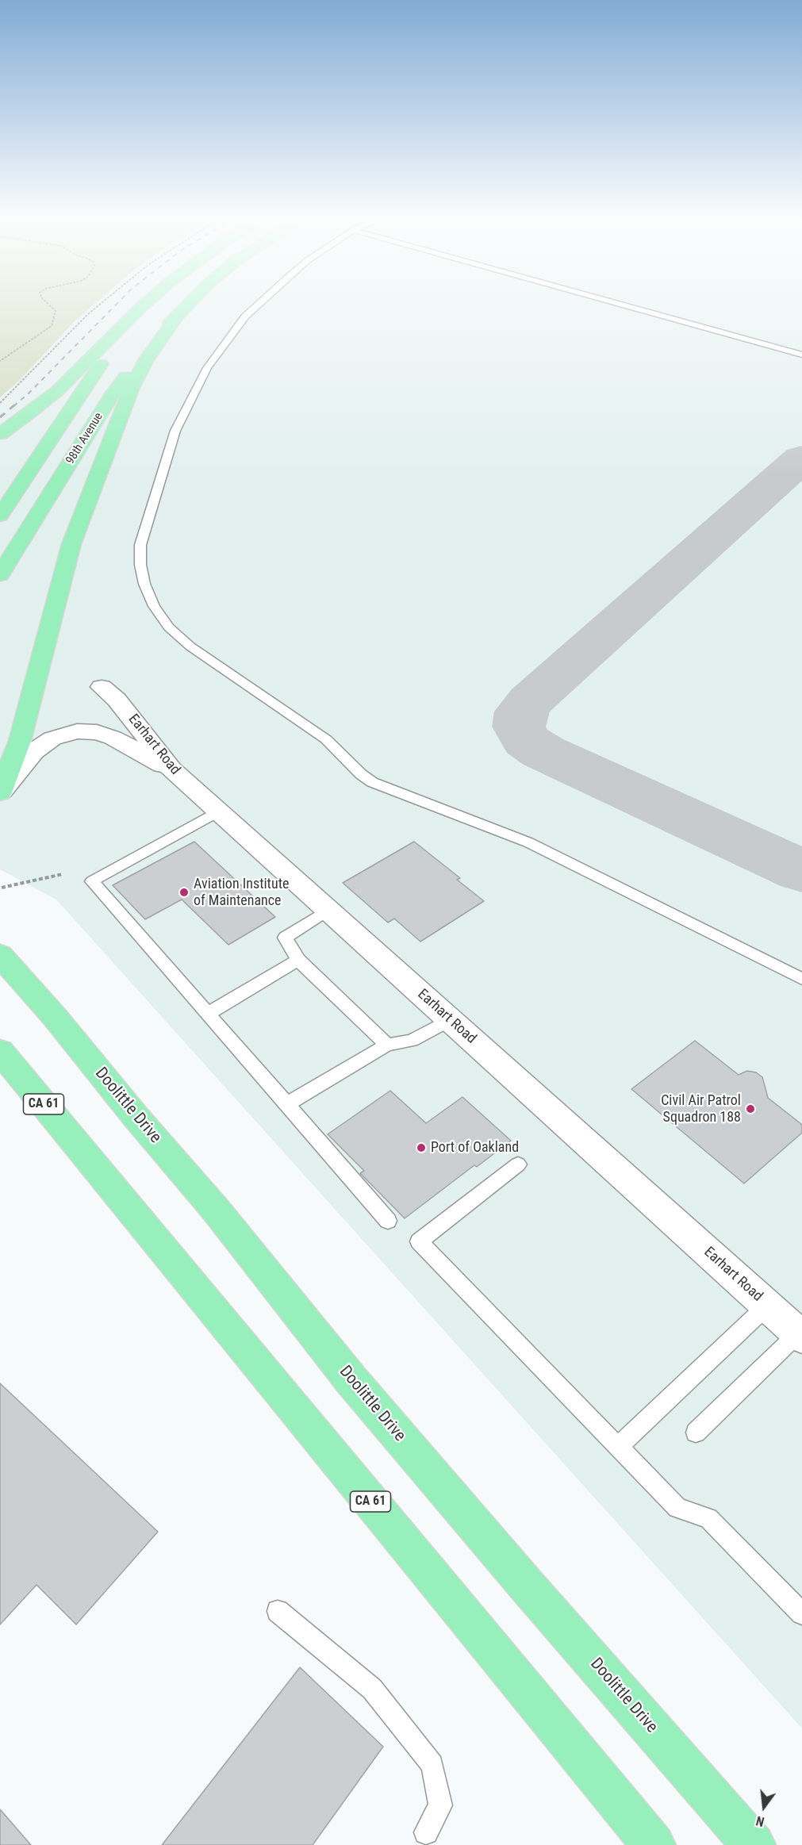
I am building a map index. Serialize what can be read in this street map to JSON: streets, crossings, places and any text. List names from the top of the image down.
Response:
{
  "streets": {
    "main road": ["98th Avenue", "CA 61", "Doolittle Drive"],
    "street": ["Earhart Road"]
  },
  "places": ["Aviation Institute of Maintenance", "Civil Air Patrol Squadron 188", "Port of Oakland"],
  "north": "bottom"
}
